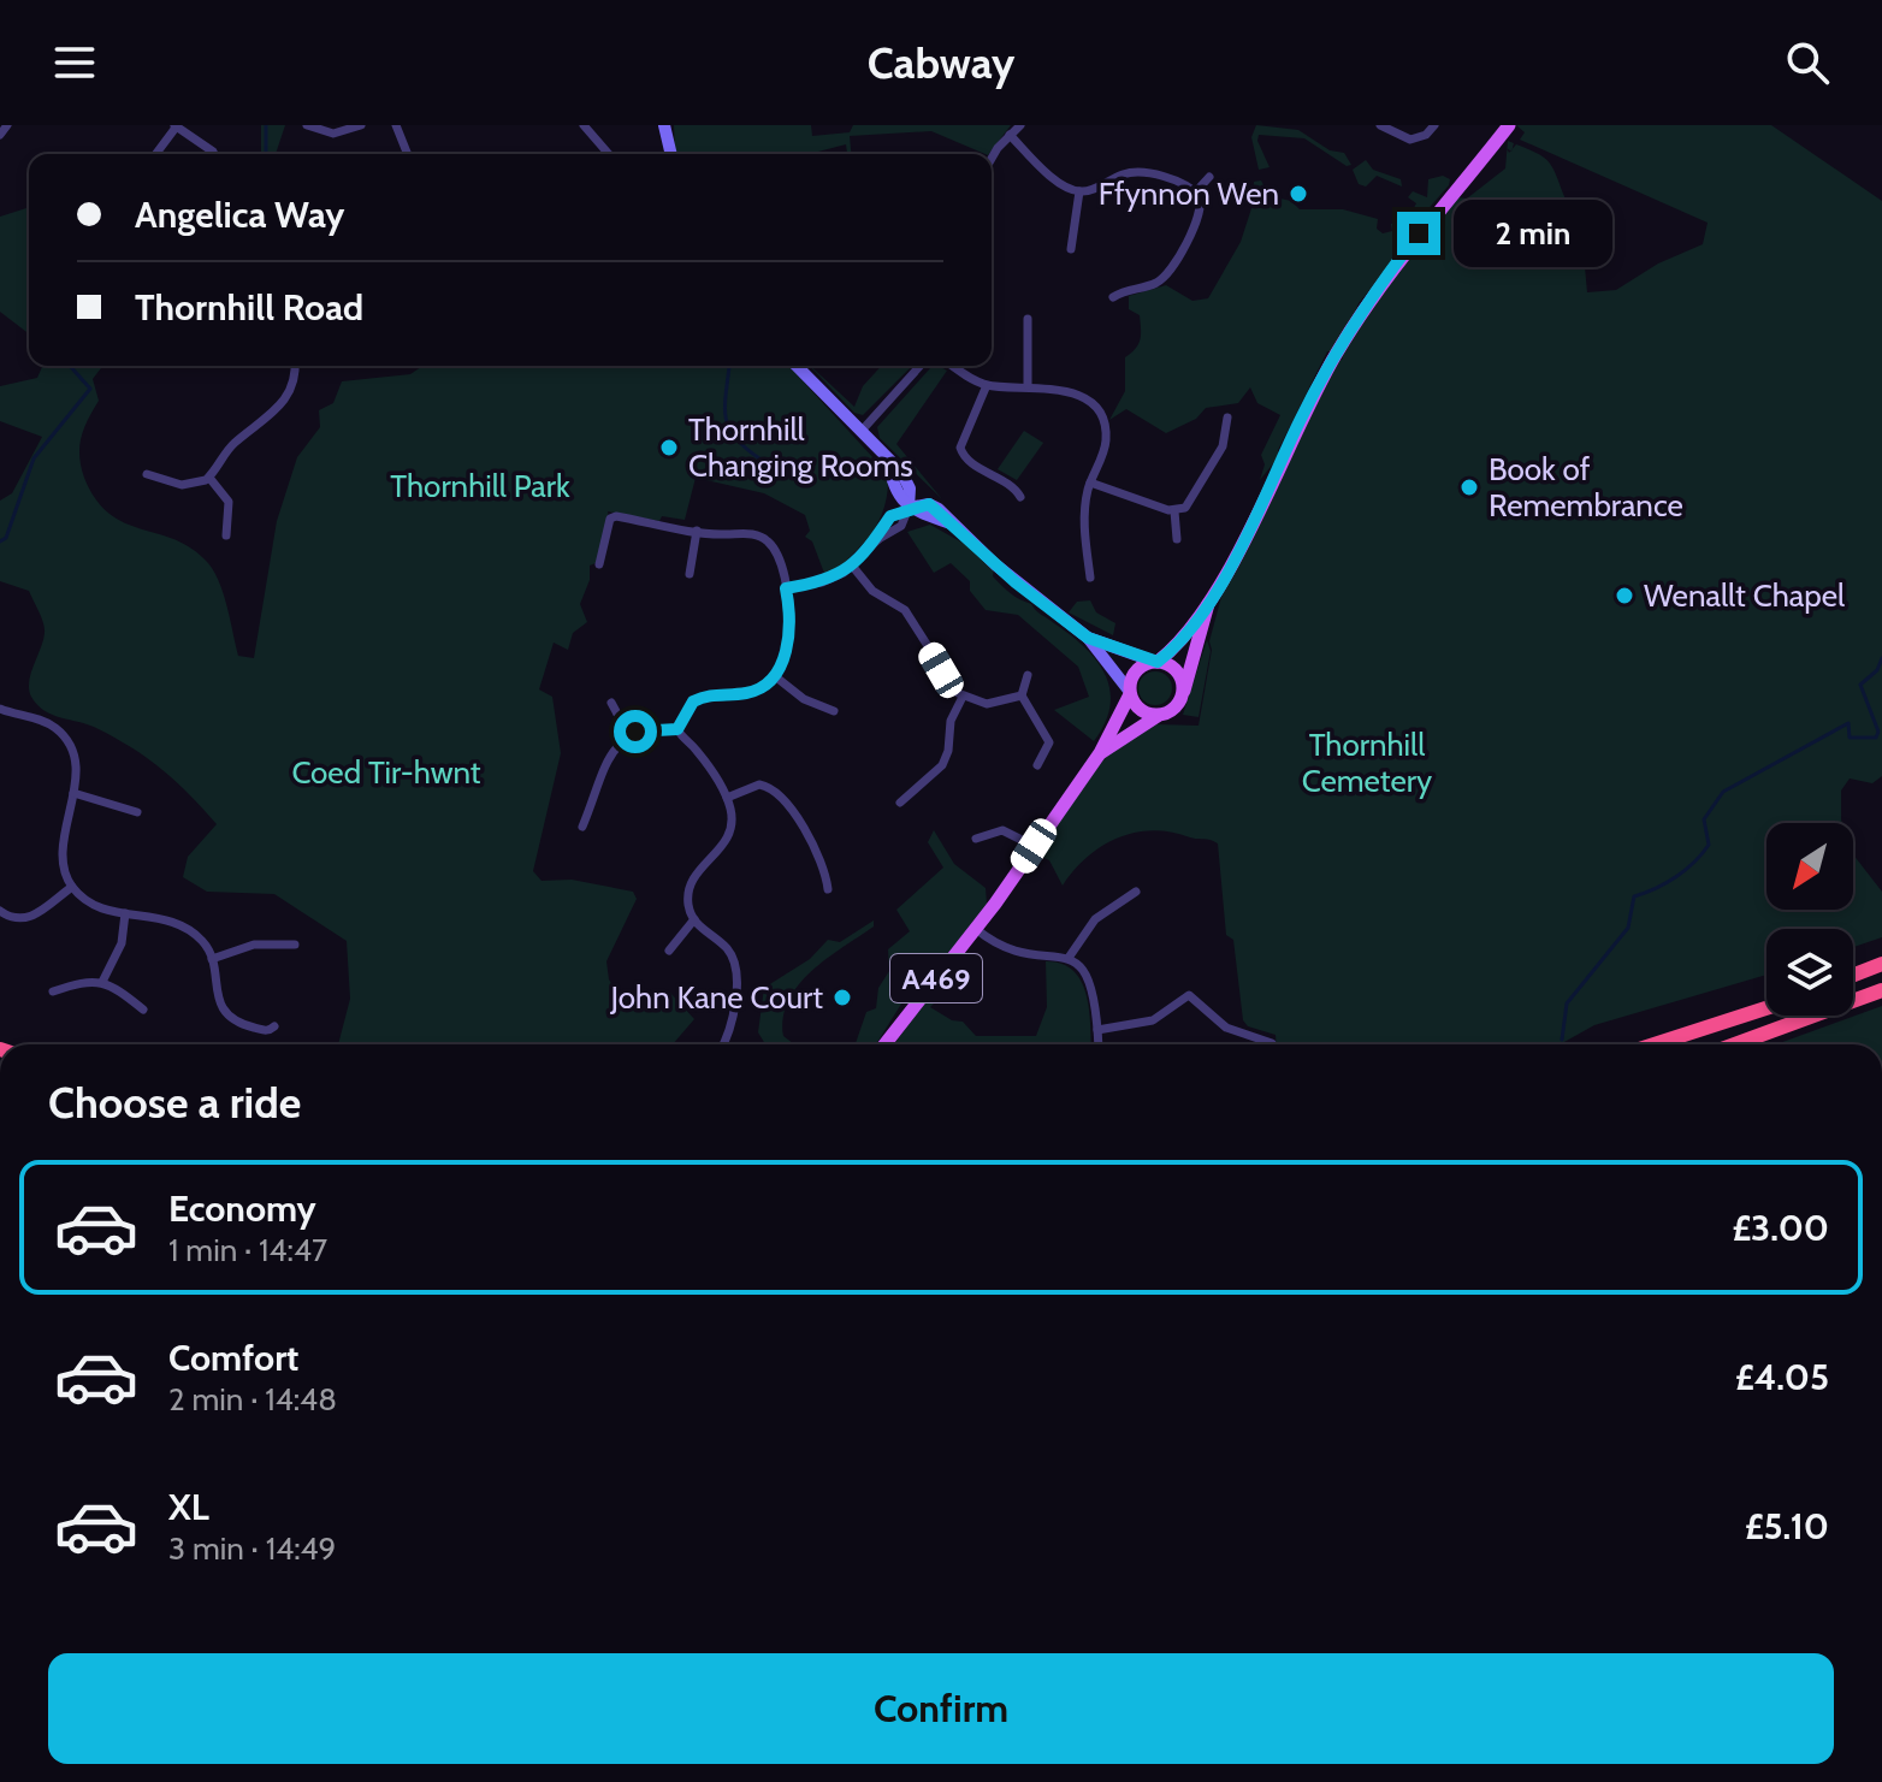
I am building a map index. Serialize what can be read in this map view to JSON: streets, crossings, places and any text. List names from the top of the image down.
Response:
{
  "streets": {
    "main road": ["A469"]
  },
  "parks": ["Thornhill Park", "Thornhill Cemetery", "Coed Tir-hwnt"],
  "places": [
    "Ffynnon Wen",
    "Thornhill Changing Rooms",
    "Book of Remembrance",
    "Wenallt Chapel",
    "John Kane Court"
  ],
  "north": "bottom left",
  "page": {
    "header": "Cabway",
    "banner": ["Angelica Way", "Thornhill Road"],
    "bubble": "2 min",
    "heading": "Choose a ride",
    "list": [
      {
        "name": "Economy",
        "note": "1 min · 14:47",
        "value": "£3.00"
      },
      {
        "name": "Comfort",
        "note": "2 min · 14:48",
        "value": "£4.05"
      },
      {
        "name": "XL",
        "note": "3 min · 14:49",
        "value": "£5.10"
      }
    ],
    "buttons": "Confirm"
  }
}
